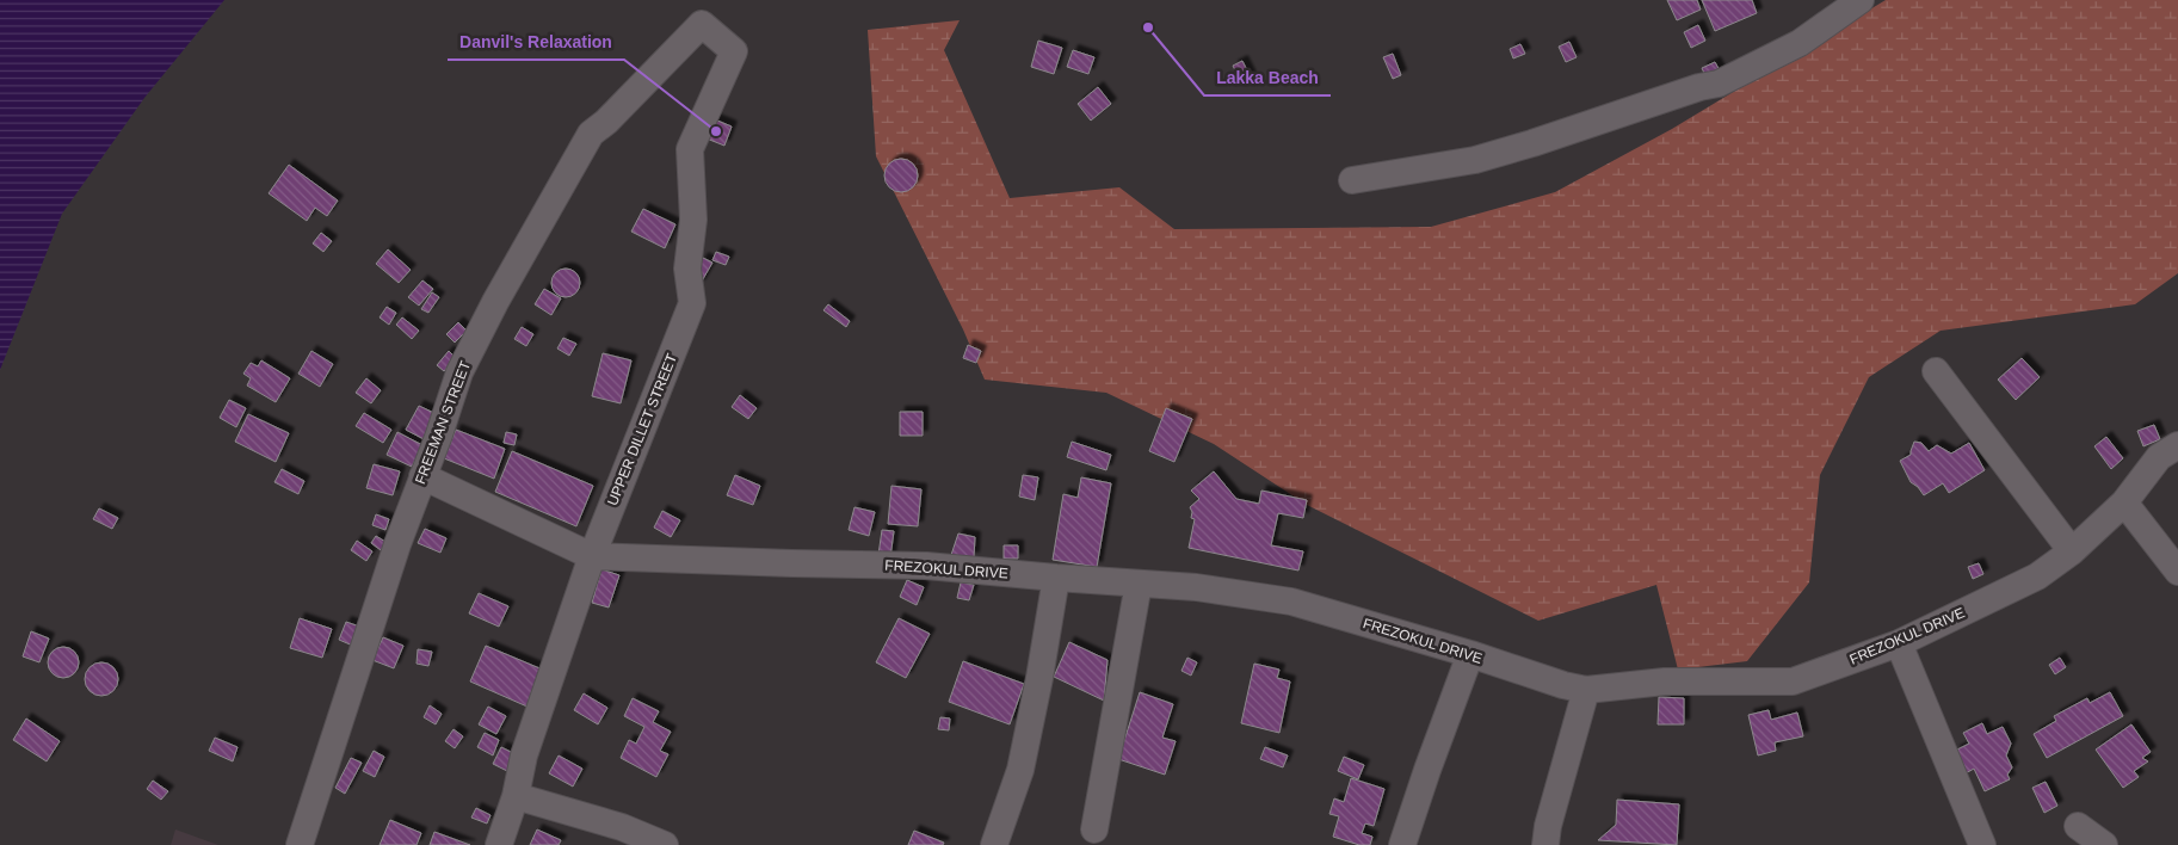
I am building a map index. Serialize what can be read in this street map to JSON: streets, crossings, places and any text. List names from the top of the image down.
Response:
{
  "streets": {
    "street": ["FREEMAN STREET", "UPPER DILLET STREET", "FREZOKUL DRIVE"]
  },
  "crossings": [
    ["FREEMAN STREET", "UPPER DILLET STREET"],
    ["UPPER DILLET STREET", "FREZOKUL DRIVE"]
  ],
  "places": ["Lakka Beach", "Danvil's Relaxation"]
}
